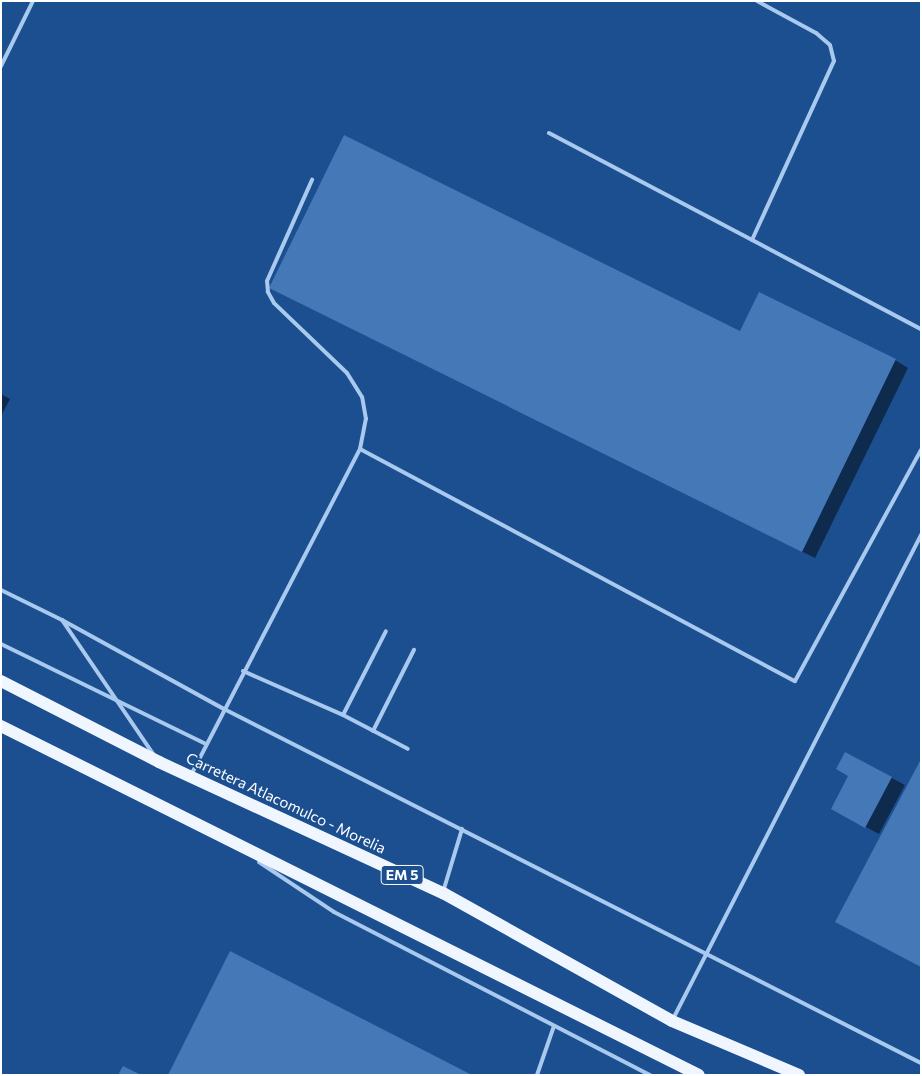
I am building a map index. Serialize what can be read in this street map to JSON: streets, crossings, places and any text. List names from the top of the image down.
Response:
{
  "streets": {
    "main road": ["Carretera Atlacomulco - Morelia", "EM 5"]
  }
}
